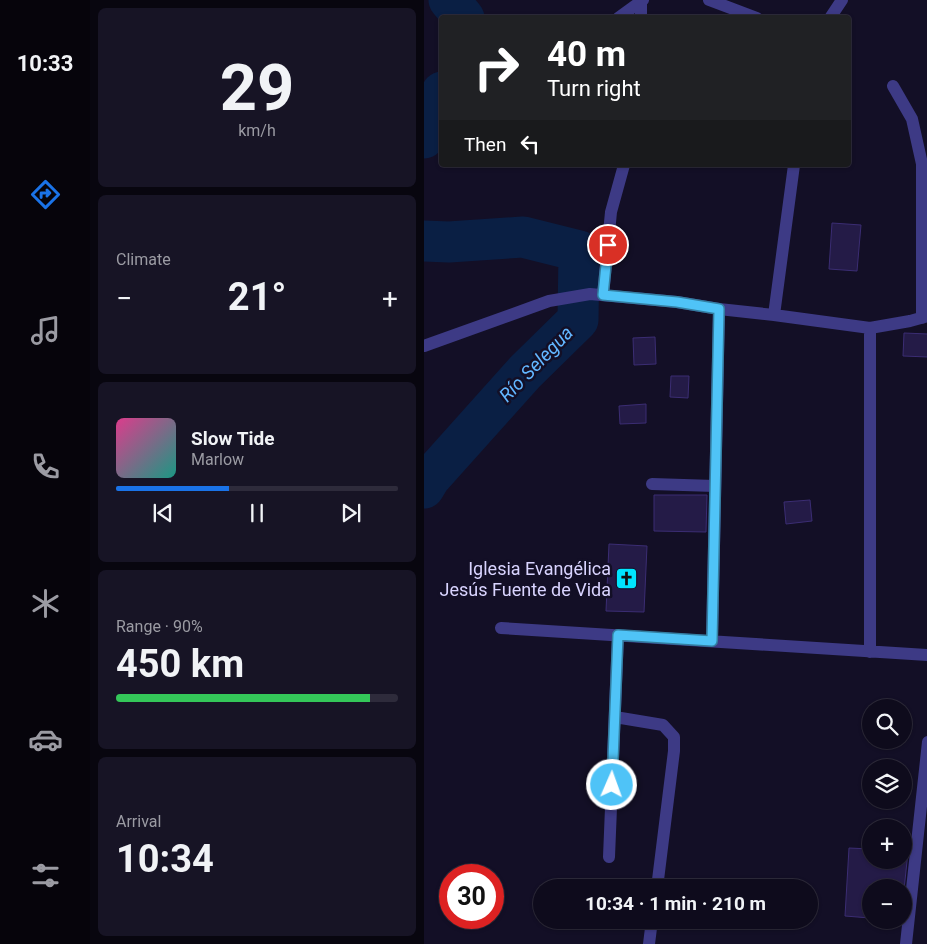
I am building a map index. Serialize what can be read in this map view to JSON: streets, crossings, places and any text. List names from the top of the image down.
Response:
{
  "water": ["Río Selegua"],
  "places": {
    "church": ["Iglesia Evangélica Jesús Fuente de Vida"]
  },
  "page": {
    "tabs": "10:33",
    "tile": [
      ["29", "km/h"],
      "Climate",
      ["Range · 90%", "450 km"],
      ["Arrival", "10:34"]
    ],
    "turn": ["40 m", "Turn right"],
    "then": "Then",
    "heat": ["−", "21°", "+"],
    "song": ["Slow Tide", "Marlow"],
    "map_buttons": ["+", "−"],
    "limit": "30",
    "trip": "10:34 · 1 min · 210 m"
  }
}
